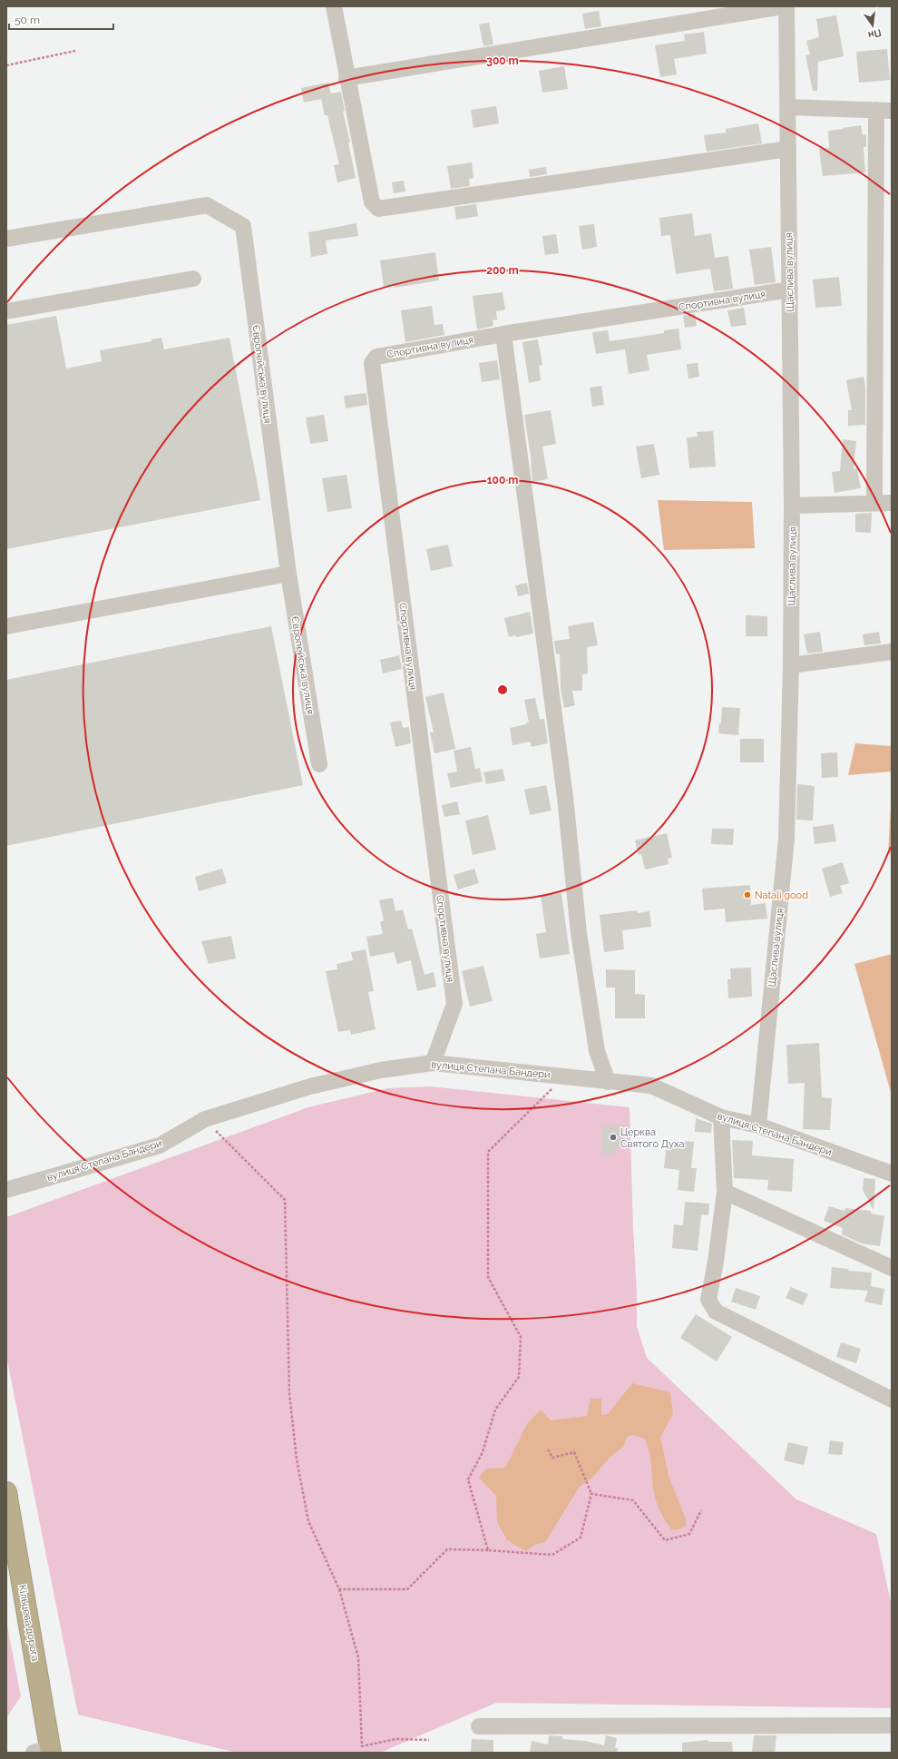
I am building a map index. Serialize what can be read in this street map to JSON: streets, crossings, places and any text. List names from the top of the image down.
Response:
{
  "streets": {
    "highway": ["Кільцева дорога"],
    "street": [
      "Щаслива вулиця",
      "Спортивна вулиця",
      "Європейська вулиця",
      "вулиця Степана Бандери"
    ]
  },
  "crossings": [
    ["Щаслива вулиця", "Спортивна вулиця"],
    ["Щаслива вулиця", "вулиця Степана Бандери"],
    ["Спортивна вулиця", "вулиця Степана Бандери"]
  ],
  "places": ["Natali good", "Церква Святого Духа"],
  "scale_bar": "50 m",
  "north": "bottom",
  "rings": ["300 m", "200 m", "100 m"]
}
